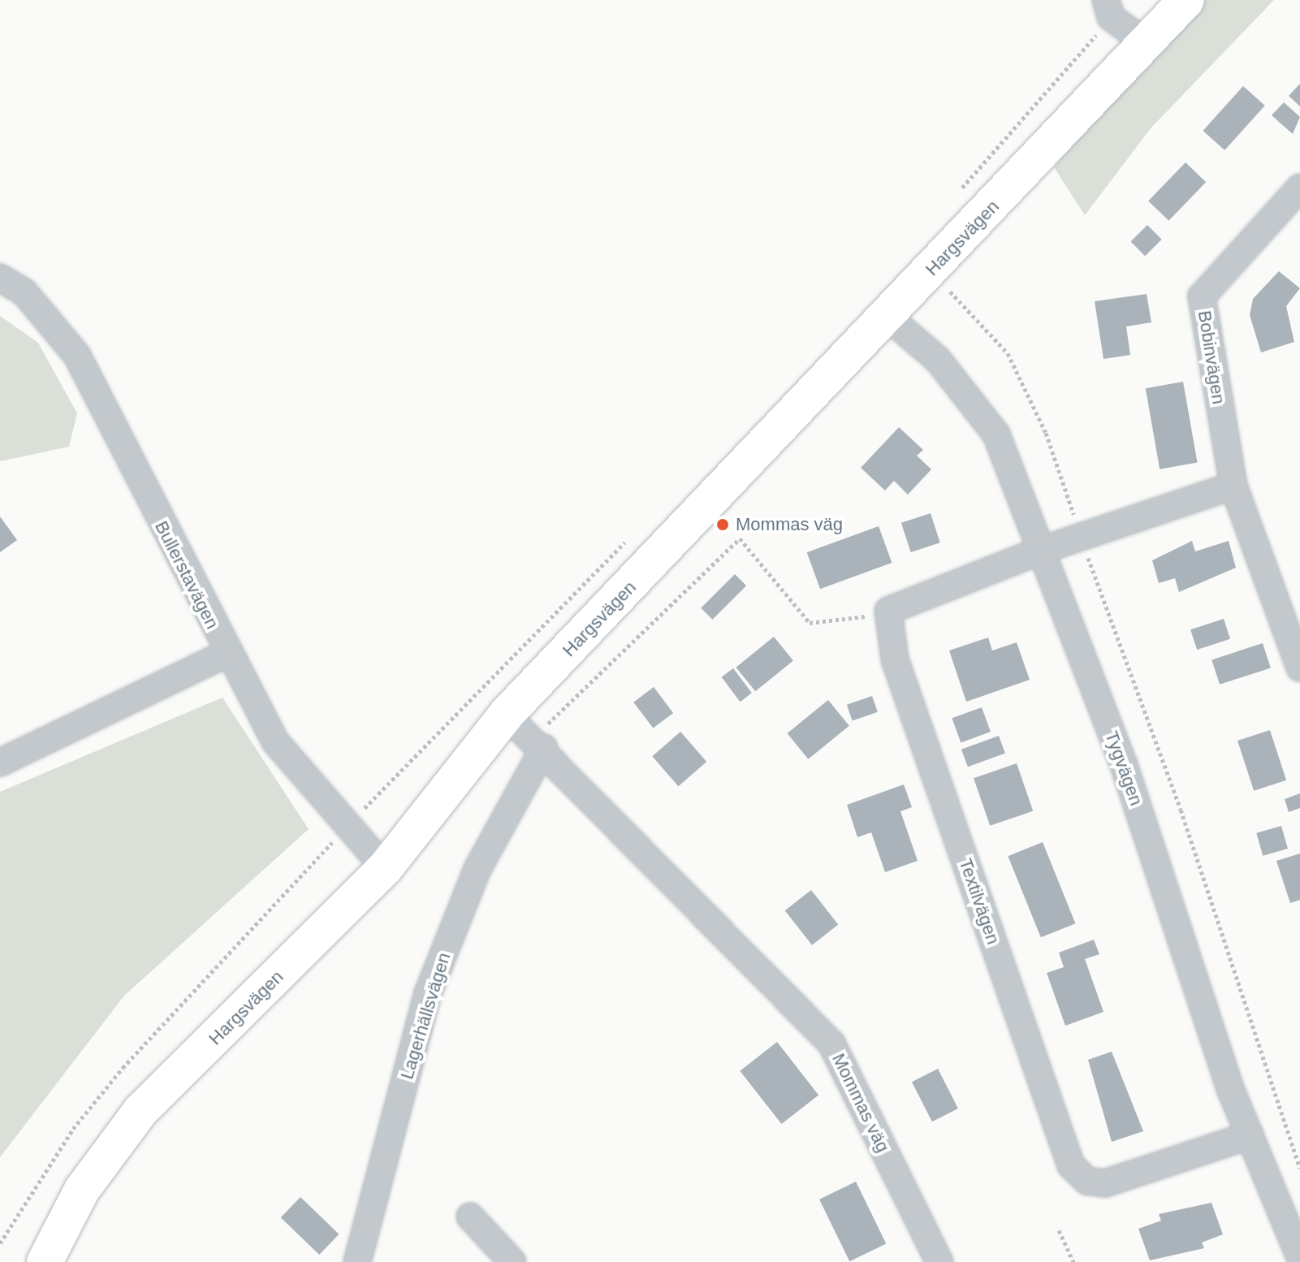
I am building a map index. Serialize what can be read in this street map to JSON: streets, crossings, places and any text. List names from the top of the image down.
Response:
{
  "streets": {
    "street": [
      "Hargsvägen",
      "Bobinvägen",
      "Bullerstavägen",
      "Tygvägen",
      "Textilvägen",
      "Lagerhällsvägen",
      "Mommas väg"
    ]
  },
  "crossings": [
    ["Hargsvägen", "Bullerstavägen"],
    ["Hargsvägen", "Tygvägen"],
    ["Hargsvägen", "Mommas väg"],
    ["Tygvägen", "Textilvägen"],
    ["Lagerhällsvägen", "Mommas väg"]
  ],
  "places": ["Mommas väg"]
}
